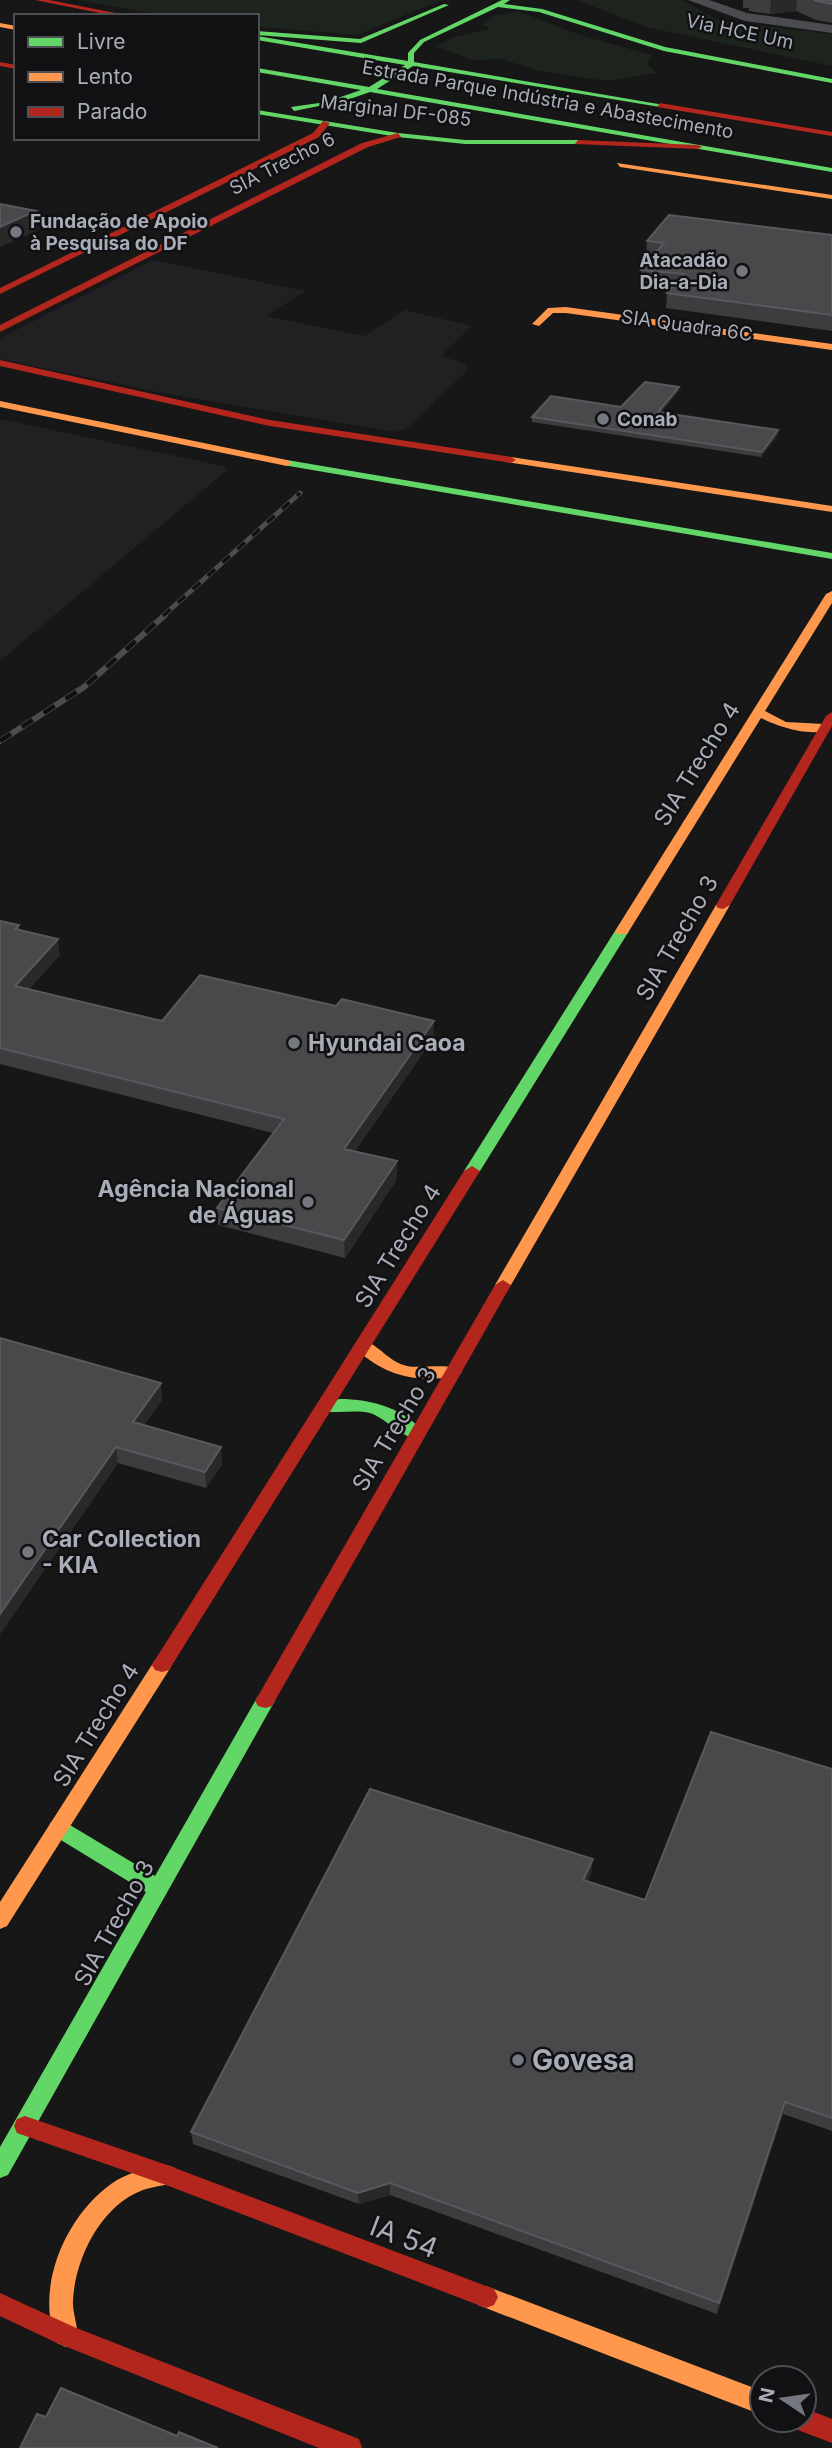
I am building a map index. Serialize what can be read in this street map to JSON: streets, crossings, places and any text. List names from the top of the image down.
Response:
{
  "streets": {
    "main road": [
      "Via HCE Um",
      "Estrada Parque Indústria e Abastecimento",
      "Marginal DF-085",
      "SIA Trecho 6",
      "SIA Trecho 4",
      "SIA Trecho 3",
      "IA 54"
    ]
  },
  "crossings": [
    ["Estrada Parque Indústria e Abastecimento", "Marginal DF-085"],
    ["Marginal DF-085", "SIA Trecho 6"],
    ["SIA Trecho 3", "IA 54"]
  ],
  "places": [
    "Fundação de Apoio à Pesquisa do DF",
    "Atacadão Dia-a-Dia",
    "Conab",
    "Hyundai Caoa",
    "Agência Nacional de Águas",
    "Car Collection - KIA",
    "Govesa"
  ],
  "legend": ["Livre", "Lento", "Parado"],
  "north": "left"
}
